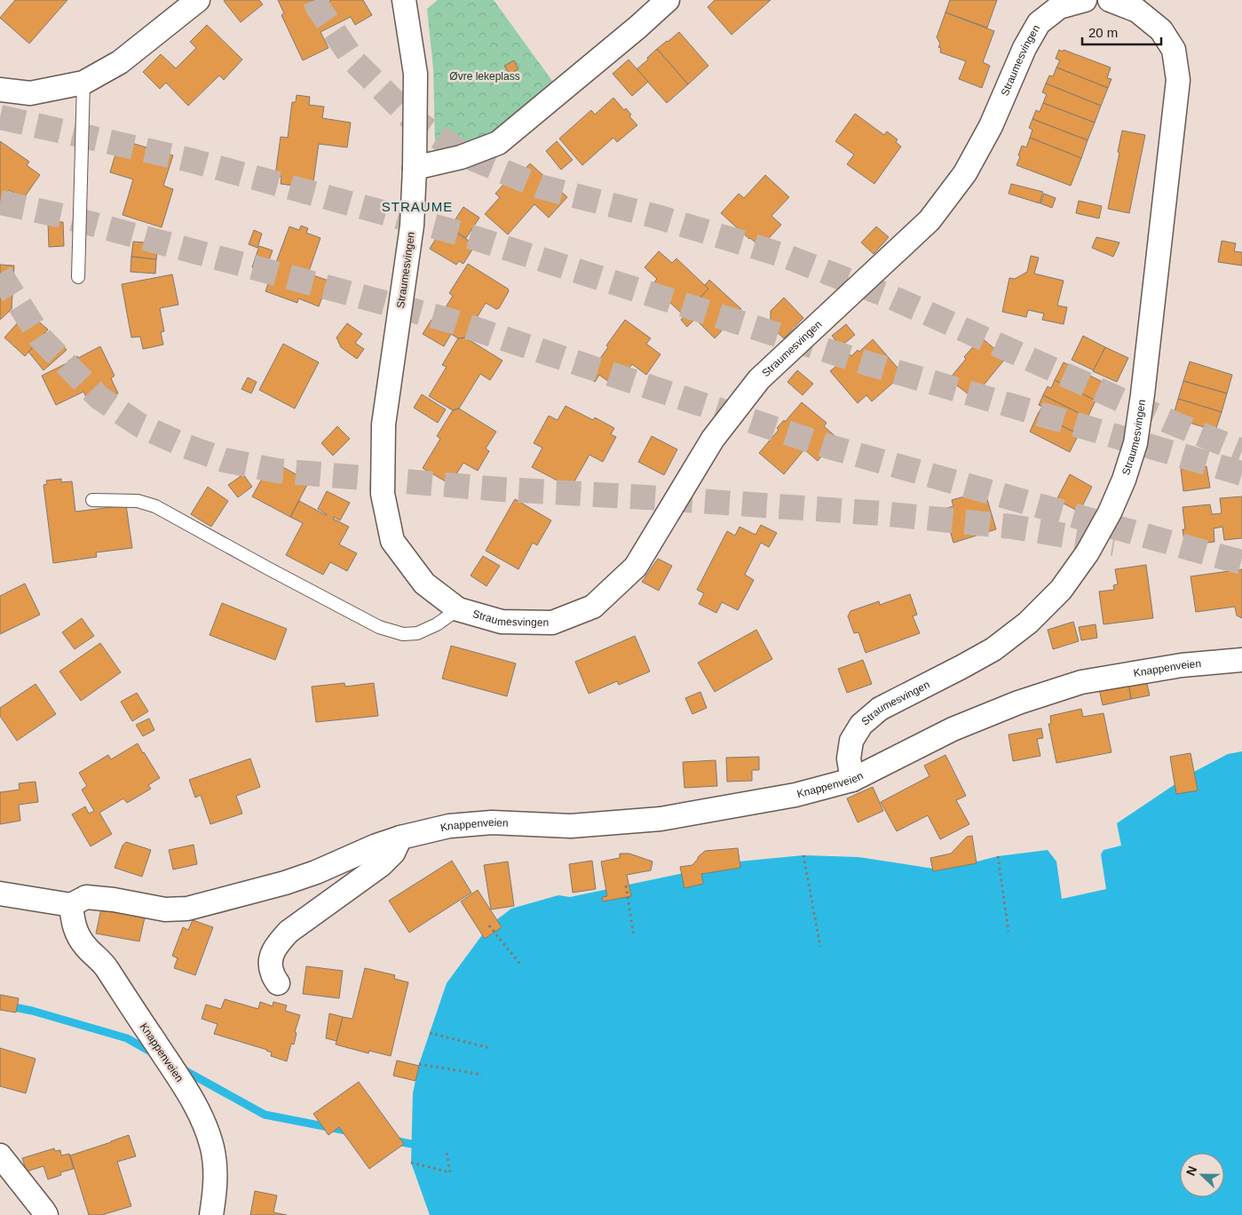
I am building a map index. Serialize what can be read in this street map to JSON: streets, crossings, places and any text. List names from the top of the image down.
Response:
{
  "streets": {
    "street": ["Straumesvingen", "Knappenveien"]
  },
  "crossings": [
    ["Straumesvingen", "Knappenveien"]
  ],
  "districts": ["STRAUME"],
  "parks": ["Øvre lekeplass"],
  "scale_bar": "20 m",
  "north": "left"
}
